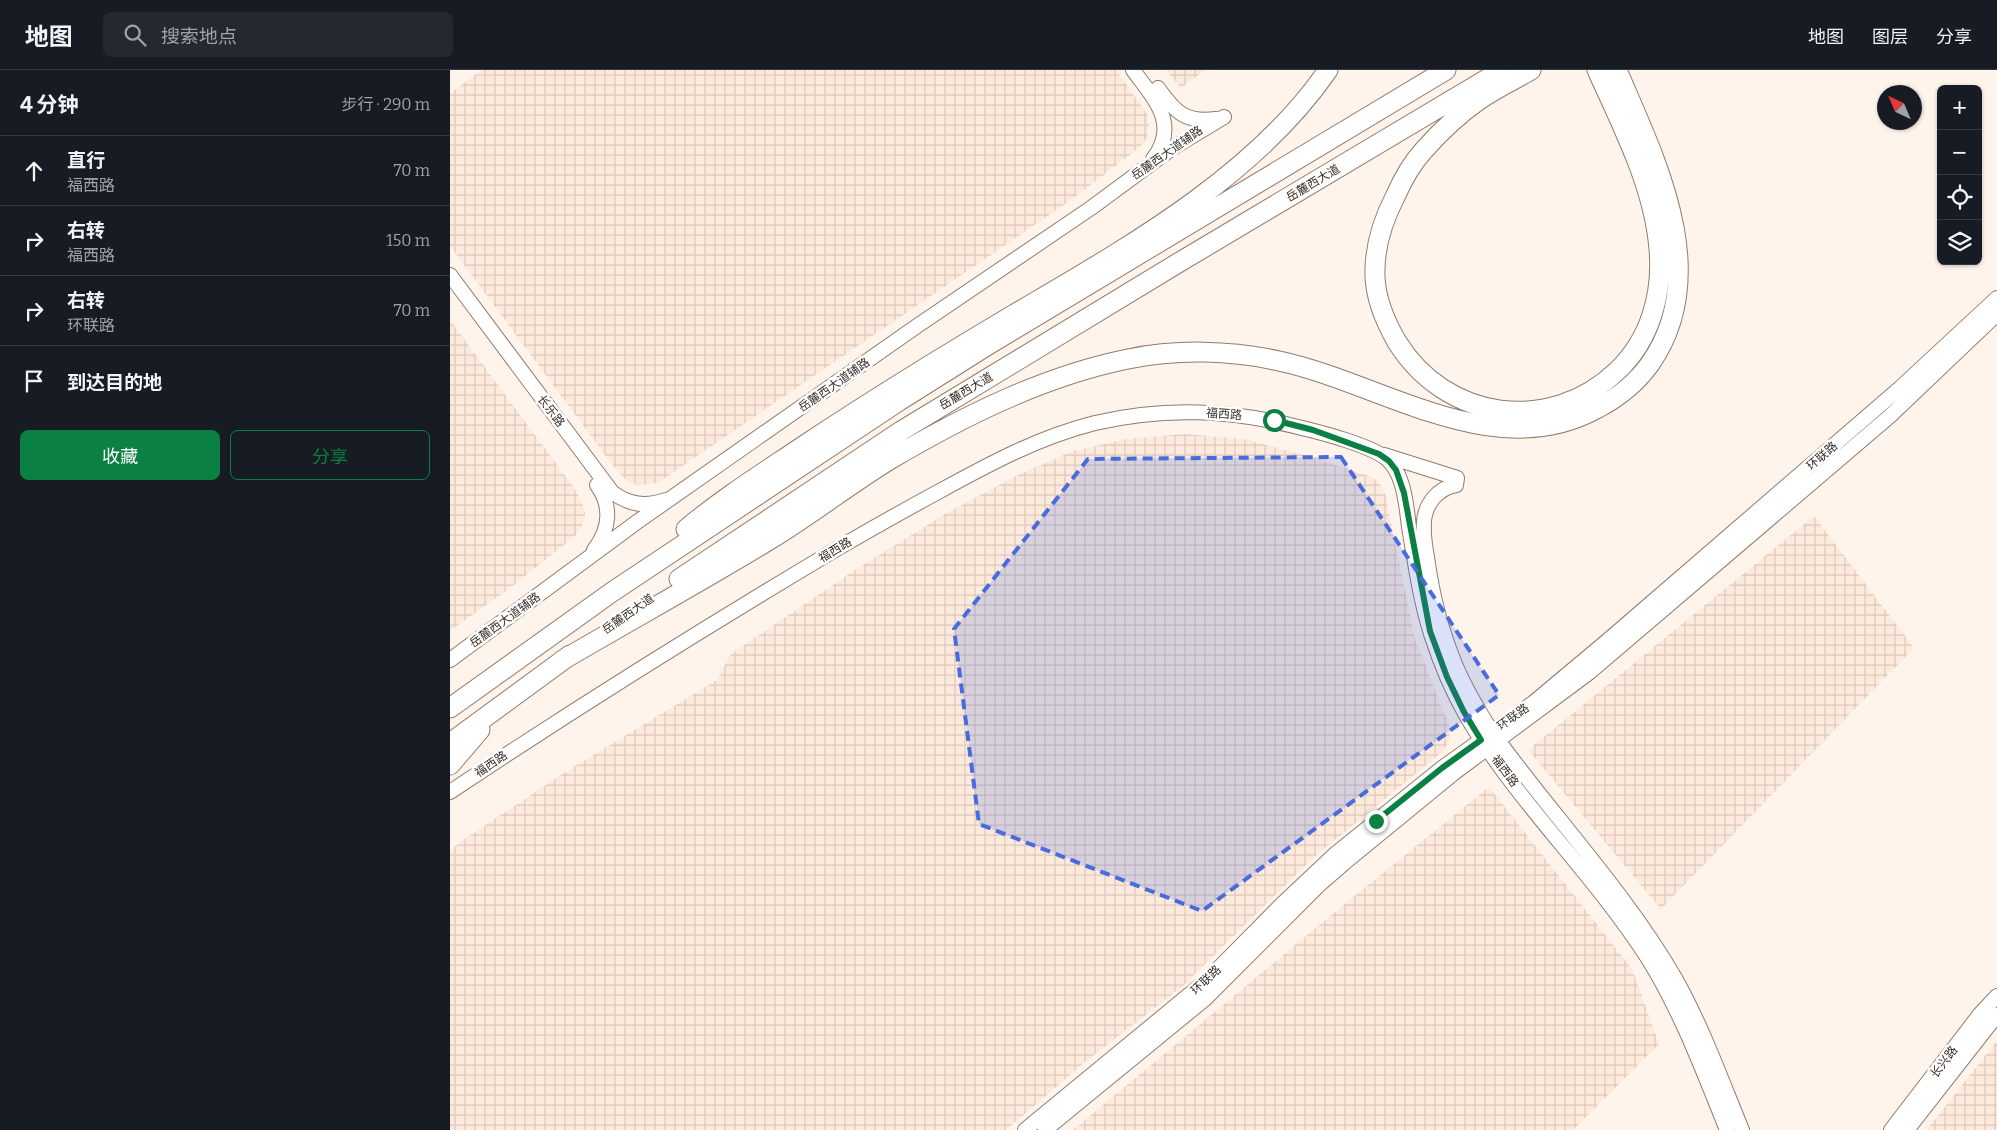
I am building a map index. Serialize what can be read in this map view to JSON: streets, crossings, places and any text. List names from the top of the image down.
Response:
{
  "streets": {
    "highway": ["岳麓西大道"],
    "main road": [
      "岳麓西大道辅路",
      "长乐路",
      "福西路",
      "环联路",
      "长兴路"
    ]
  },
  "crossings": [
    ["岳麓西大道辅路", "长乐路"],
    ["福西路", "环联路"]
  ],
  "north": "top left",
  "page": {
    "header": "地图",
    "search": "搜索地点",
    "nav": ["地图", "图层", "分享"],
    "heading": ["4 分钟", "步行 · 290 m"],
    "map_buttons": ["+", "−"],
    "list": [
      ["直行", "福西路", "70 m"],
      ["右转", "福西路", "150 m"],
      ["右转", "环联路", "70 m"],
      "到达目的地"
    ],
    "buttons": ["收藏", "分享"]
  }
}
